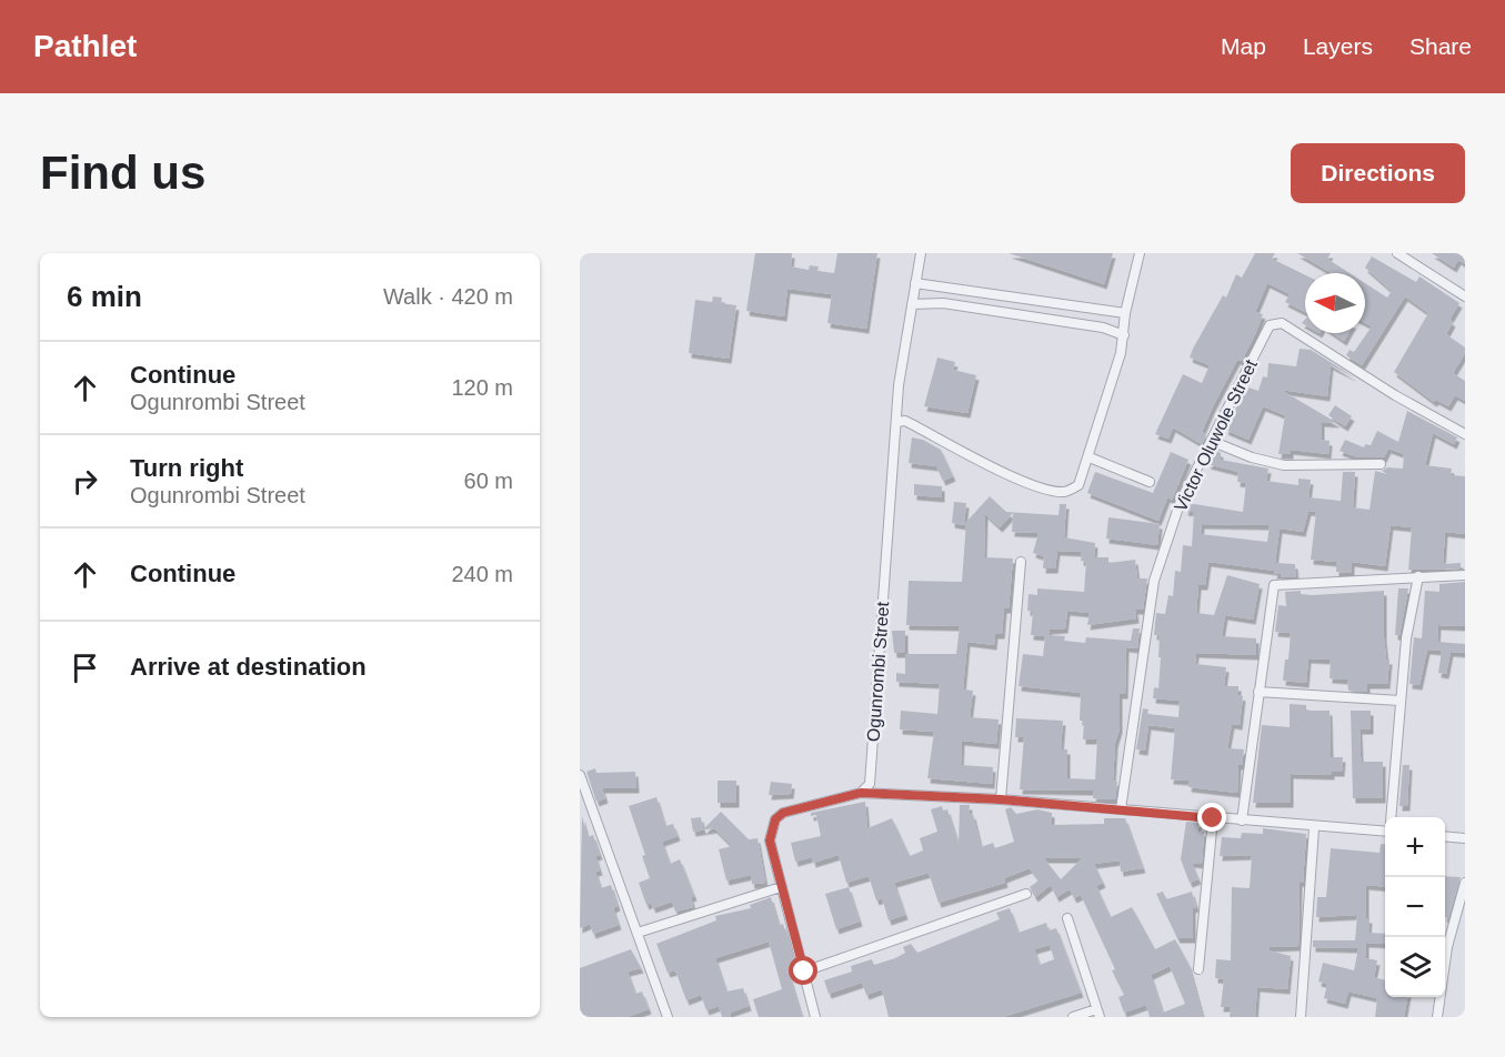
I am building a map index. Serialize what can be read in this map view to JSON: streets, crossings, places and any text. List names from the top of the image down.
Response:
{
  "streets": {
    "street": ["Victor Oluwole Street", "Ogunrombi Street"]
  },
  "north": "left",
  "page": {
    "header": "Pathlet",
    "nav": ["Map", "Layers", "Share"],
    "buttons": "Directions",
    "title": "Find us",
    "heading": ["6 min", "Walk · 420 m"],
    "list": [
      ["Continue", "Ogunrombi Street", "120 m"],
      ["Turn right", "Ogunrombi Street", "60 m"],
      ["Continue", "240 m"],
      "Arrive at destination"
    ],
    "map_buttons": ["+", "−"]
  }
}
